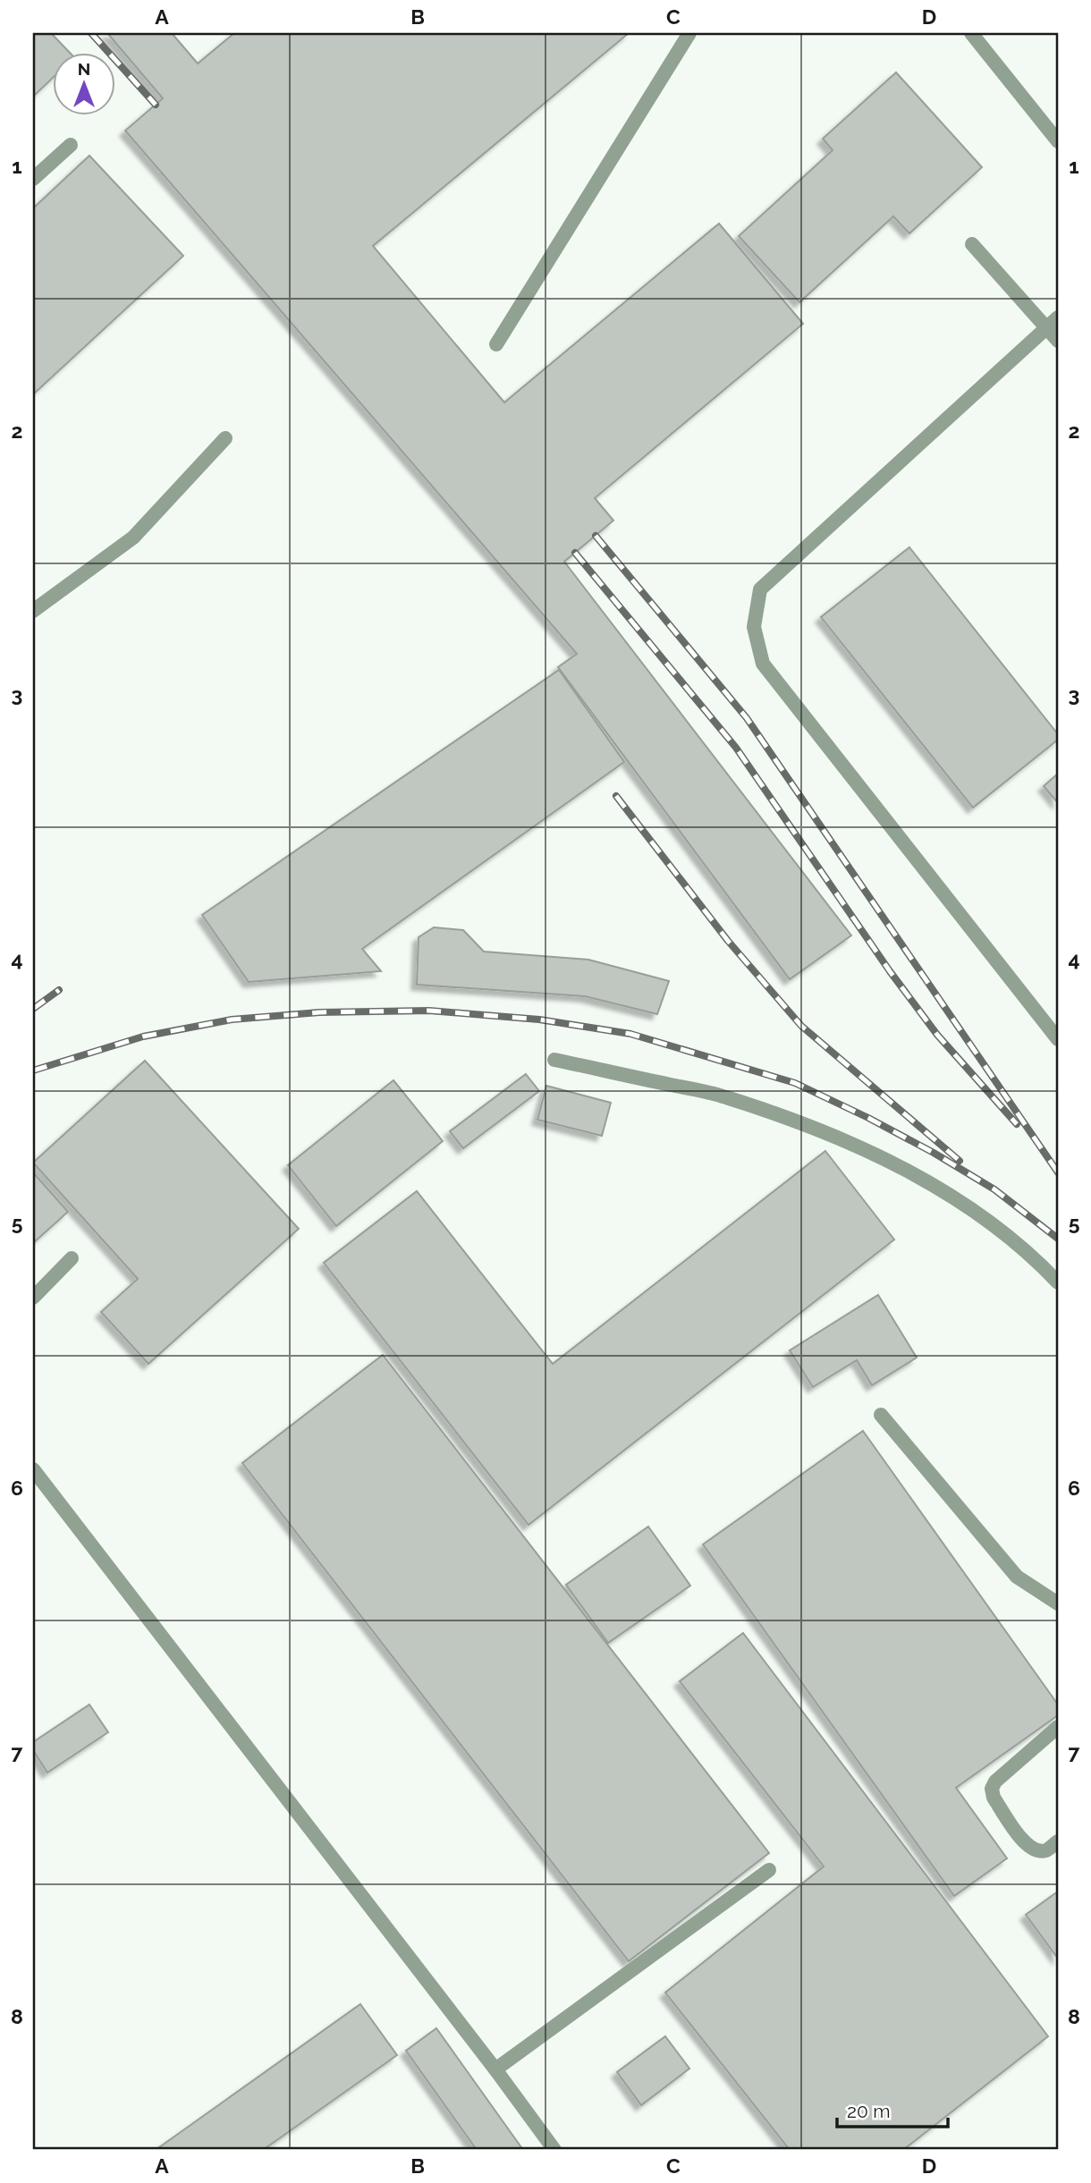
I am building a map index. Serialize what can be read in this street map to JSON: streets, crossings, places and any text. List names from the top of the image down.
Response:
{
  "scale_bar": "20 m",
  "north": "top",
  "grid": {
    "columns": [
      "A",
      "B",
      "C",
      "D"
    ],
    "rows": [
      "1",
      "2",
      "3",
      "4",
      "5",
      "6",
      "7",
      "8"
    ]
  }
}
